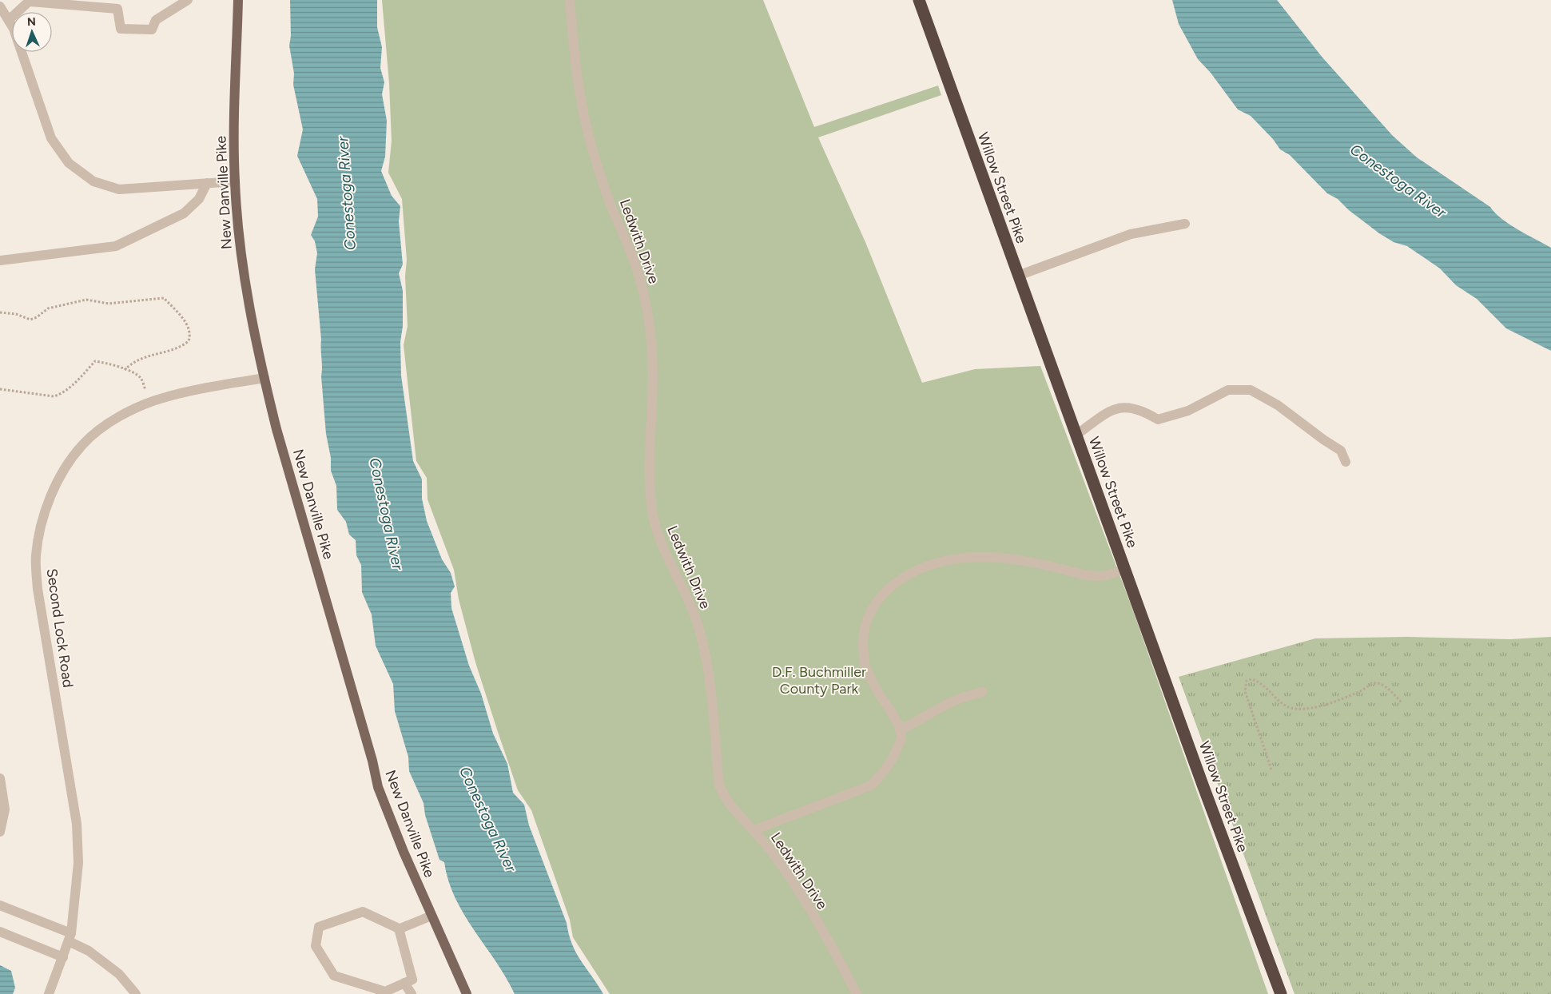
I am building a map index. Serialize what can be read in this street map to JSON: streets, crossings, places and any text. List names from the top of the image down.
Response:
{
  "streets": {
    "highway": ["Willow Street Pike"],
    "main road": ["New Danville Pike"],
    "street": ["Ledwith Drive", "Second Lock Road"]
  },
  "crossings": [
    ["New Danville Pike", "Second Lock Road"]
  ],
  "water": ["Conestoga River"],
  "parks": ["D.F. Buchmiller County Park"],
  "north": "top"
}
